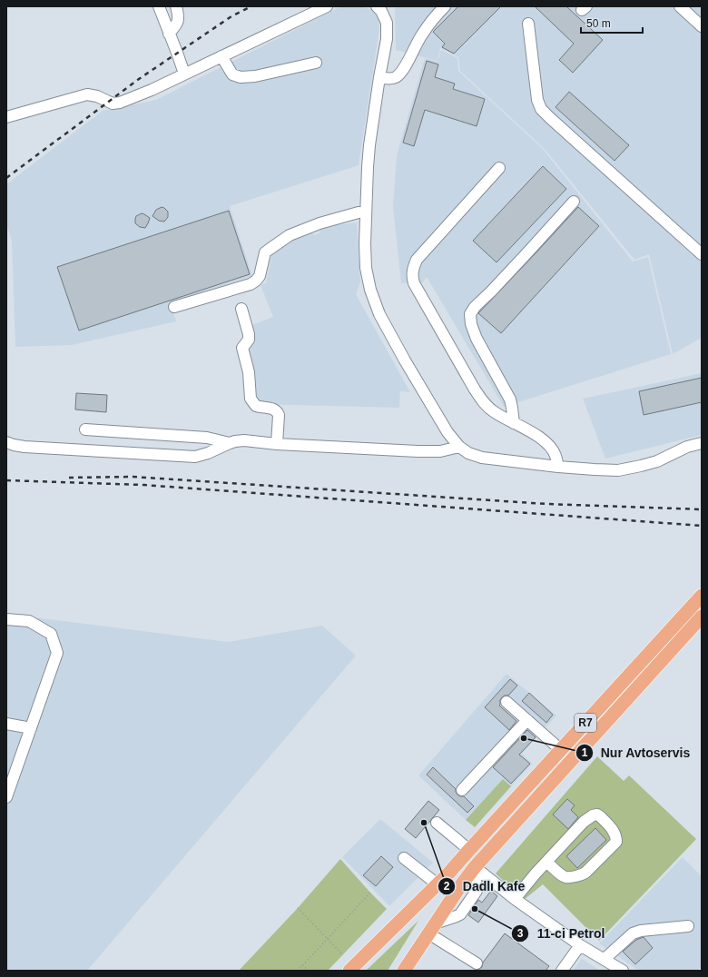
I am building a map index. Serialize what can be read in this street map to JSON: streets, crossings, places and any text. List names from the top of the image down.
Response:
{
  "streets": {
    "main road": ["R7"]
  },
  "places": ["Nur Avtoservis", "Dadlı Kafe", "11-ci Petrol"],
  "scale_bar": "50 m"
}
